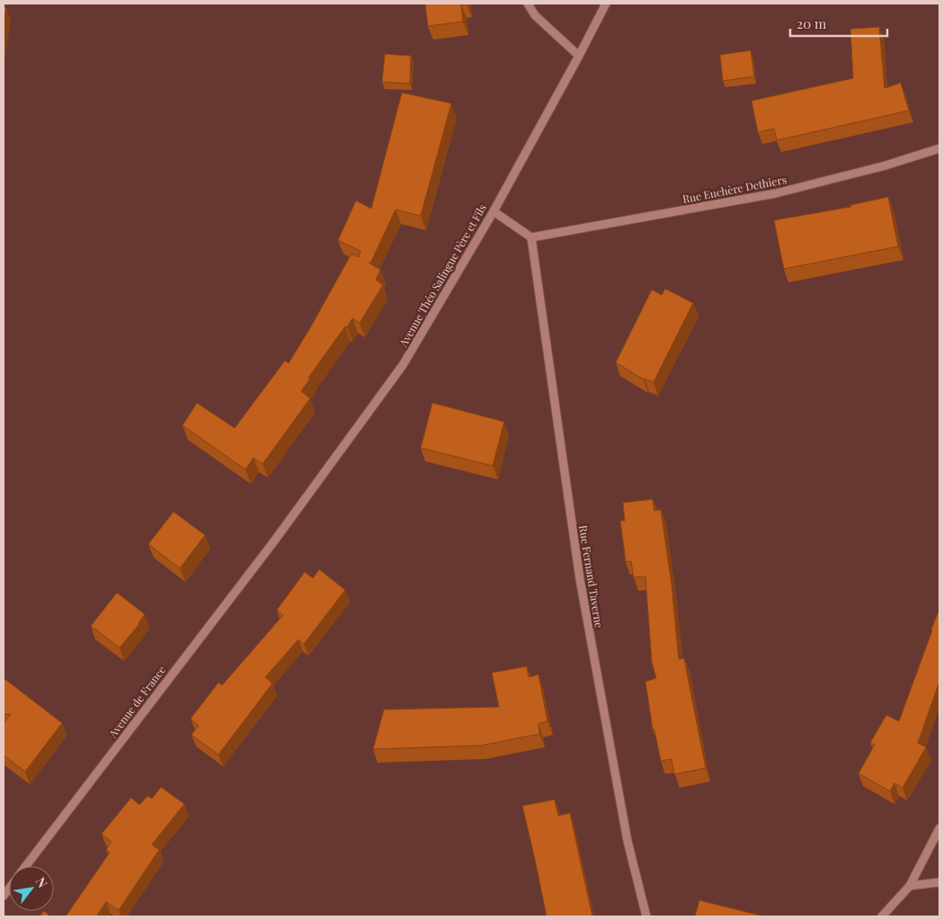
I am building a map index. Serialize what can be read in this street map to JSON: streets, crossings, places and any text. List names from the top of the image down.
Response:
{
  "streets": {
    "street": [
      "Rue Euchère Dethiers",
      "Avenue Théo Salingue Père et Fils",
      "Rue Fernand Taverne",
      "Avenue de France"
    ]
  },
  "crossings": [
    ["Rue Euchère Dethiers", "Rue Fernand Taverne"],
    ["Avenue Théo Salingue Père et Fils", "Avenue de France"]
  ],
  "scale_bar": "20 m",
  "north": "top right"
}
